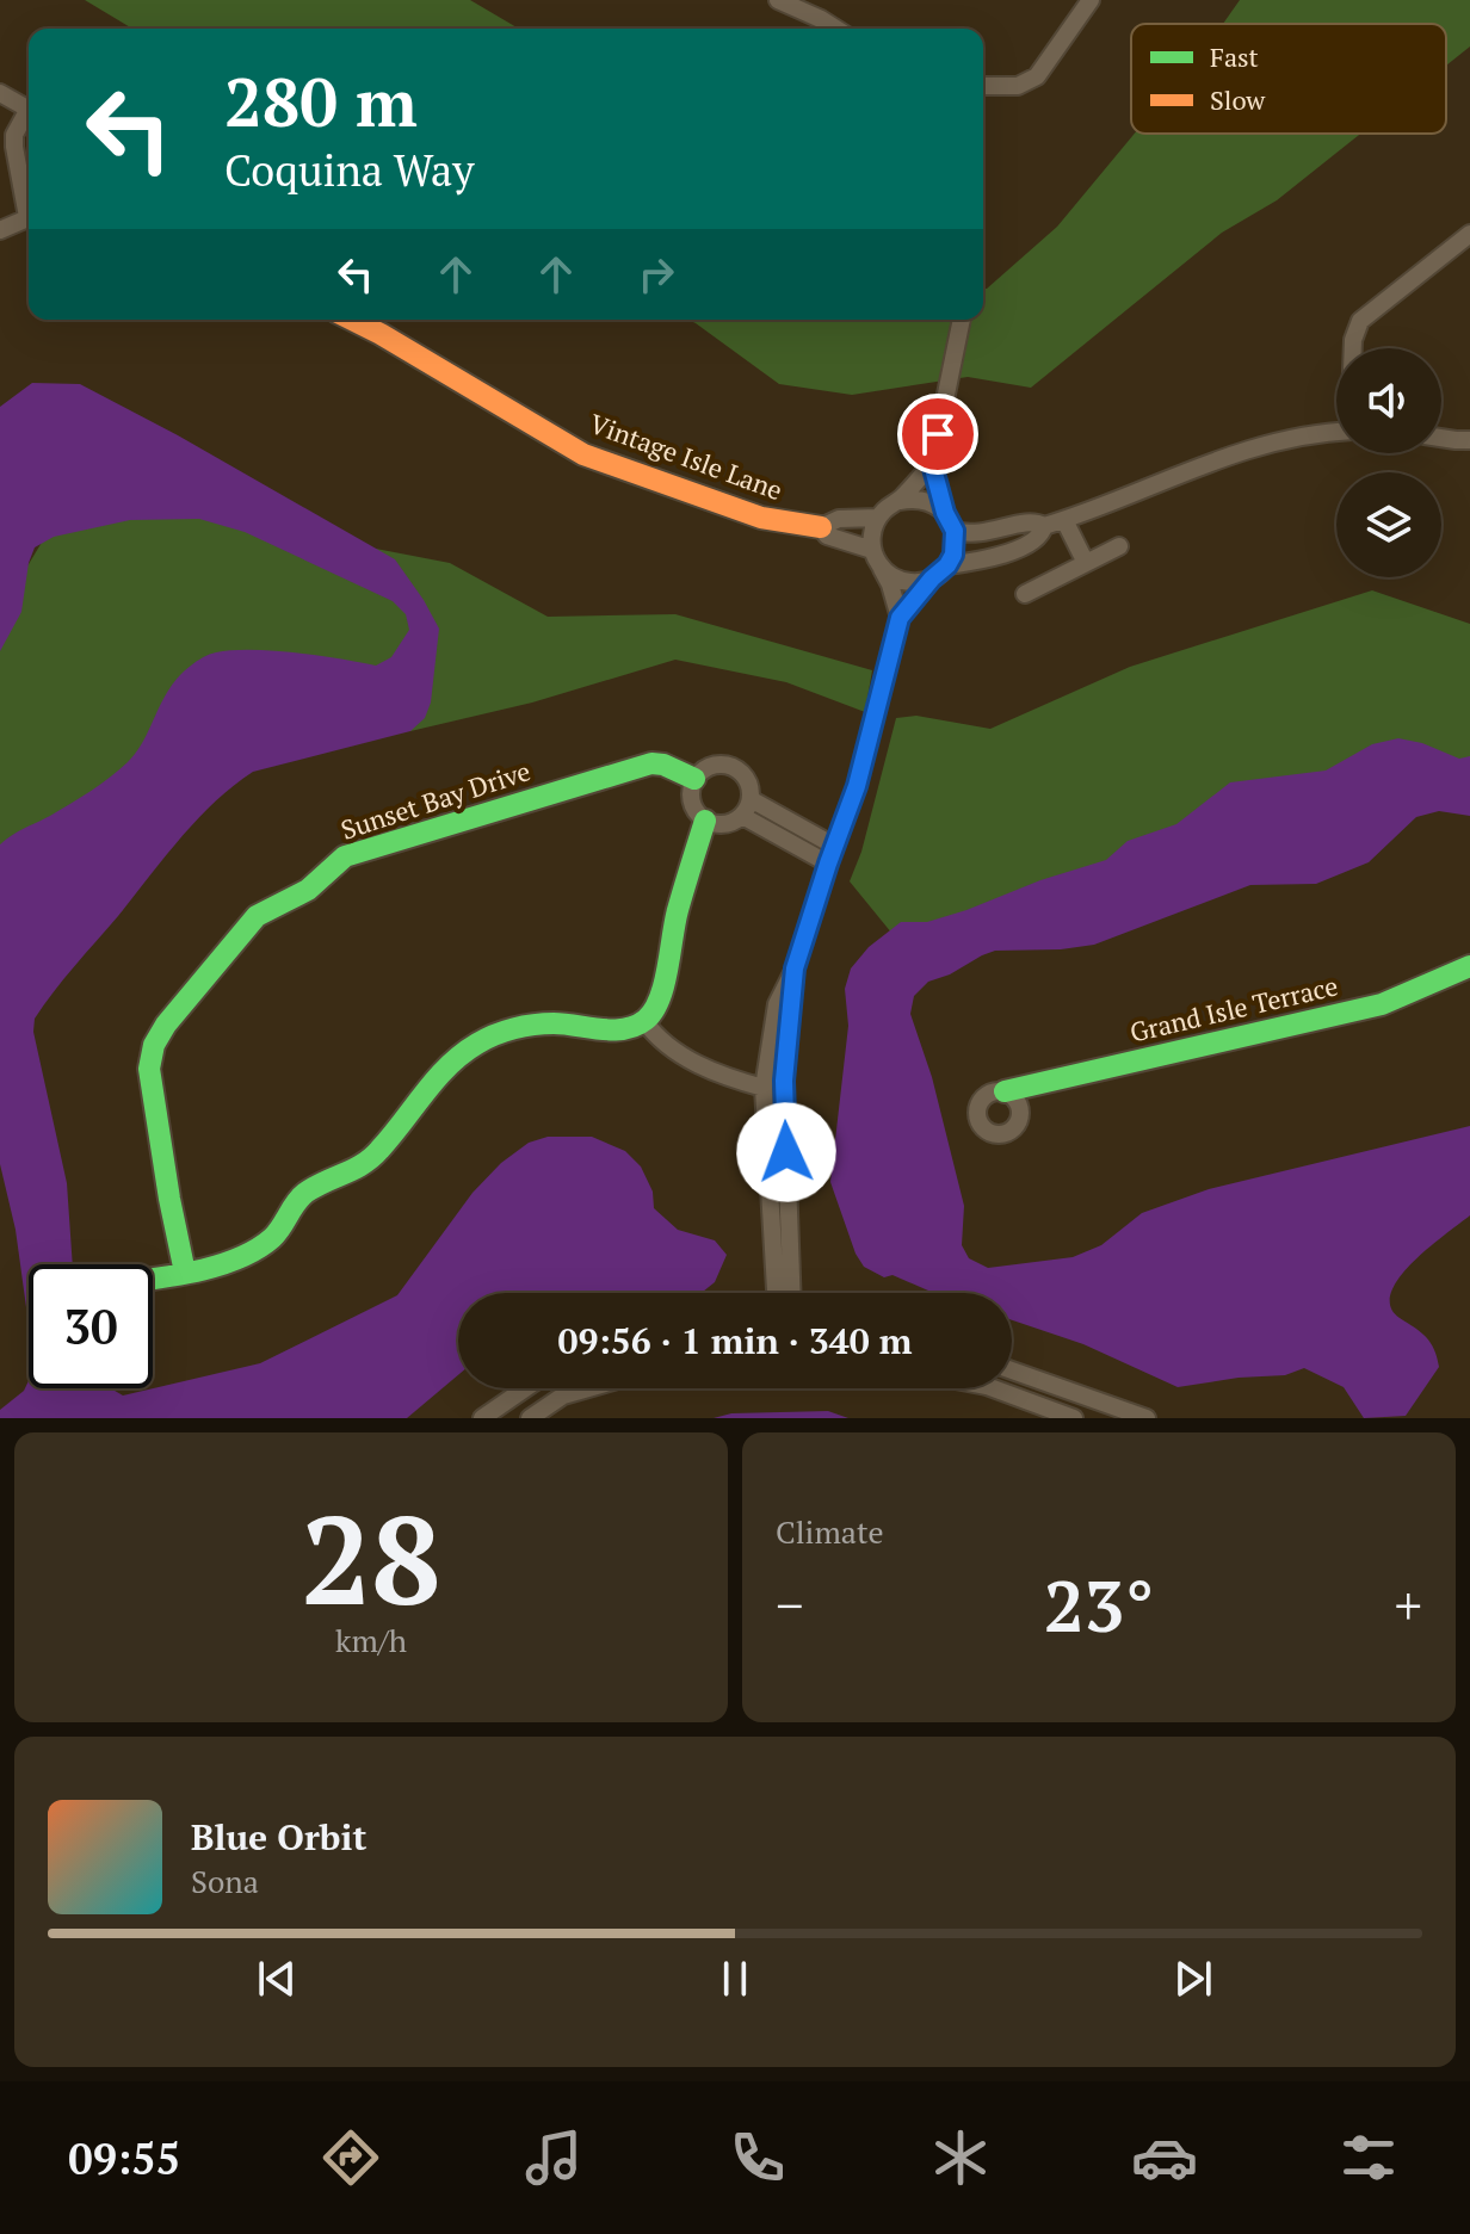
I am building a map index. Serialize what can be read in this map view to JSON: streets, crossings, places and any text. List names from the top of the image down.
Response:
{
  "streets": {
    "street": ["Vintage Isle Lane", "Sunset Bay Drive", "Grand Isle Terrace"]
  },
  "legend": ["Fast", "Slow"],
  "page": {
    "turn": ["280 m", "Coquina Way"],
    "limit": "30",
    "trip": "09:56 · 1 min · 340 m",
    "tile": [
      ["28", "km/h"],
      "Climate"
    ],
    "heat": ["−", "23°", "+"],
    "song": ["Blue Orbit", "Sona"],
    "tabs": "09:55"
  }
}
